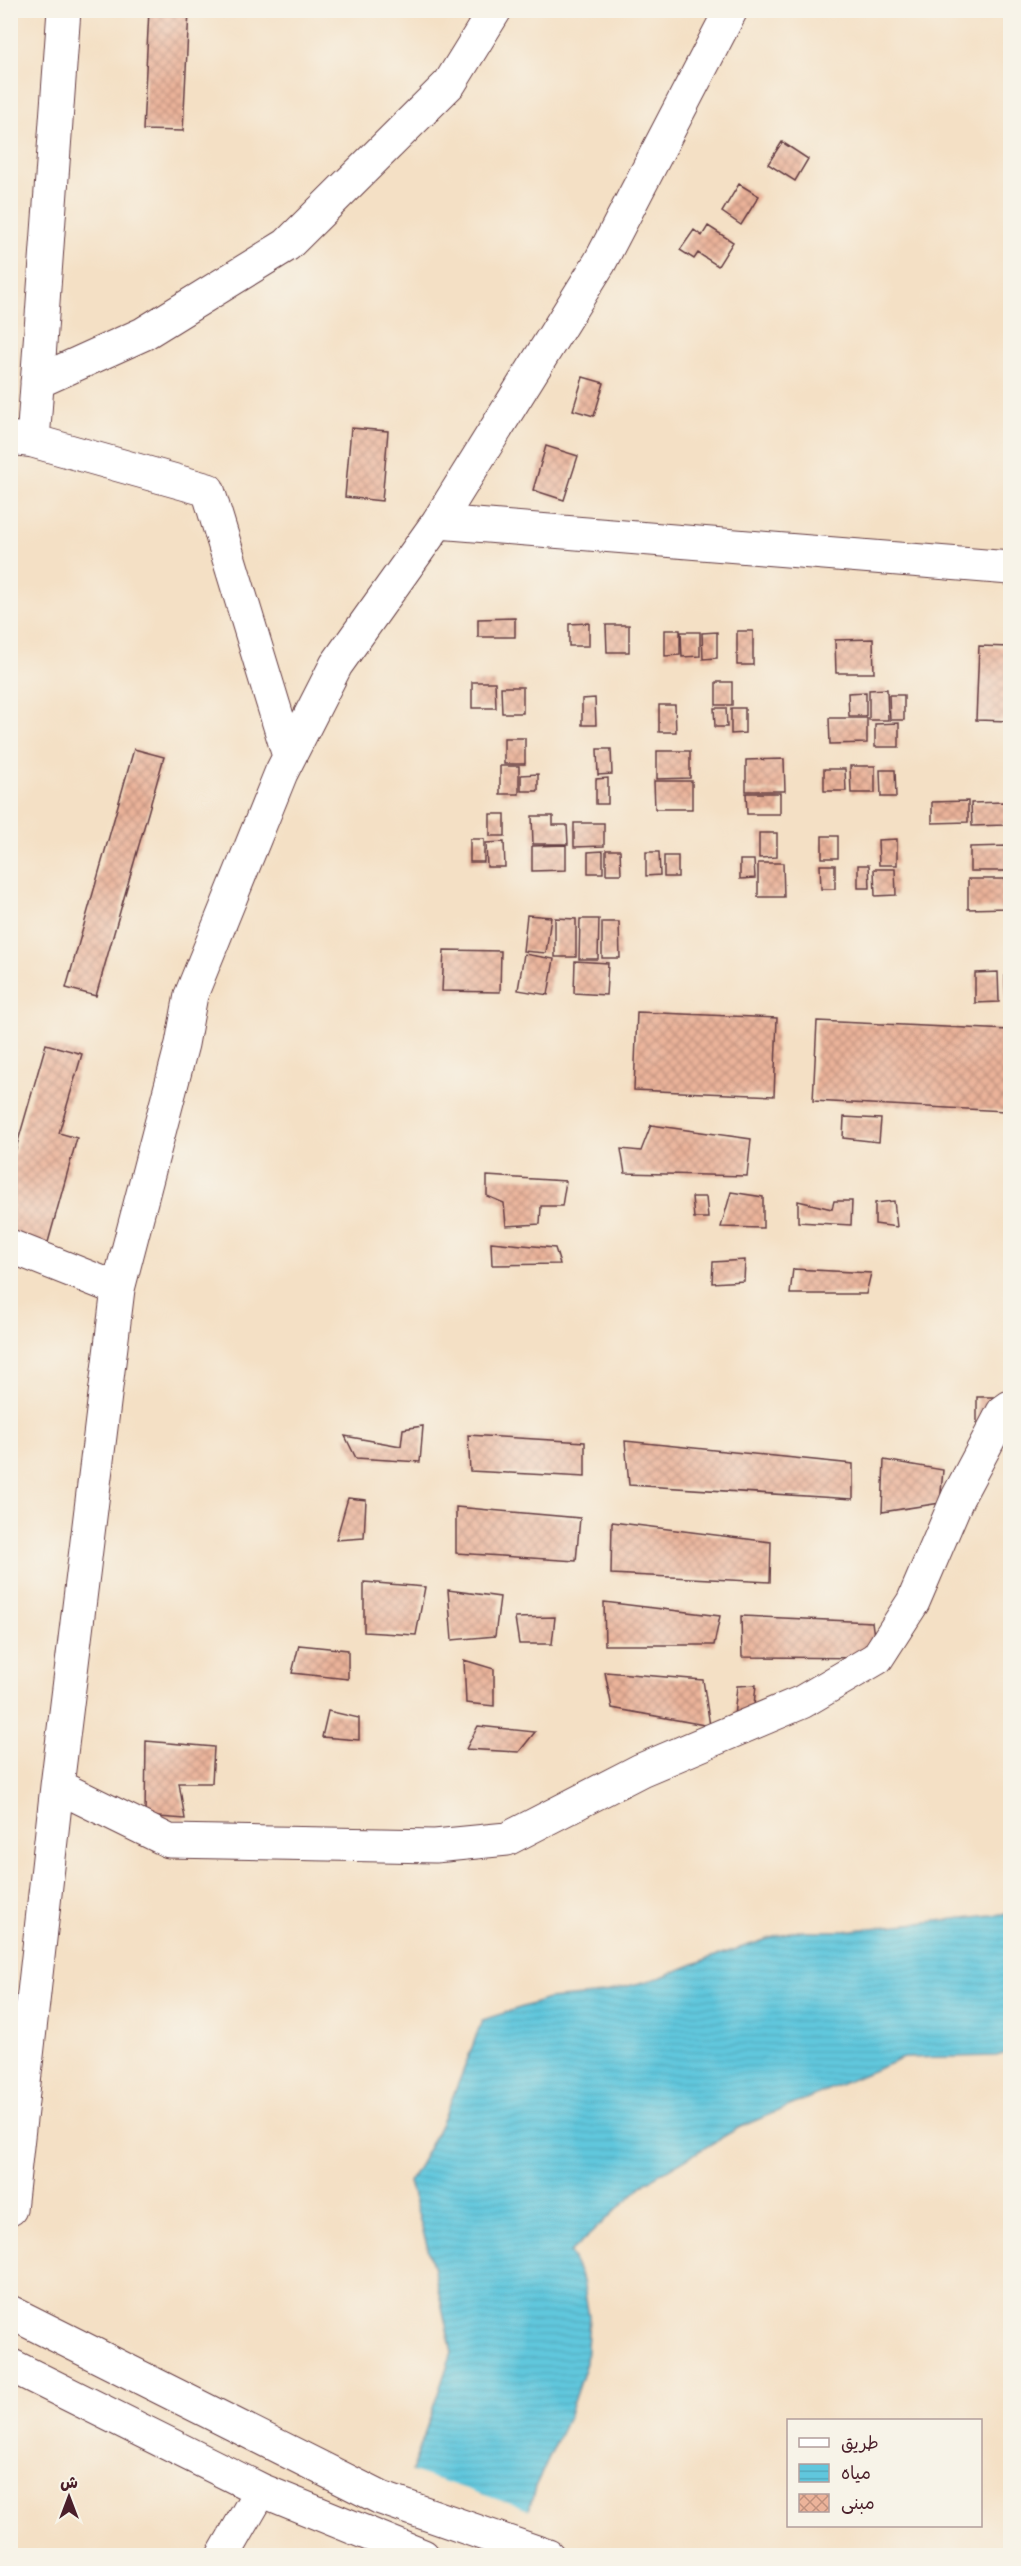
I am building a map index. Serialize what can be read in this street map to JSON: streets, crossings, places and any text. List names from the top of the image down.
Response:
{
  "legend": ["طريق", "مياه", "مبنى"],
  "north": "top"
}
